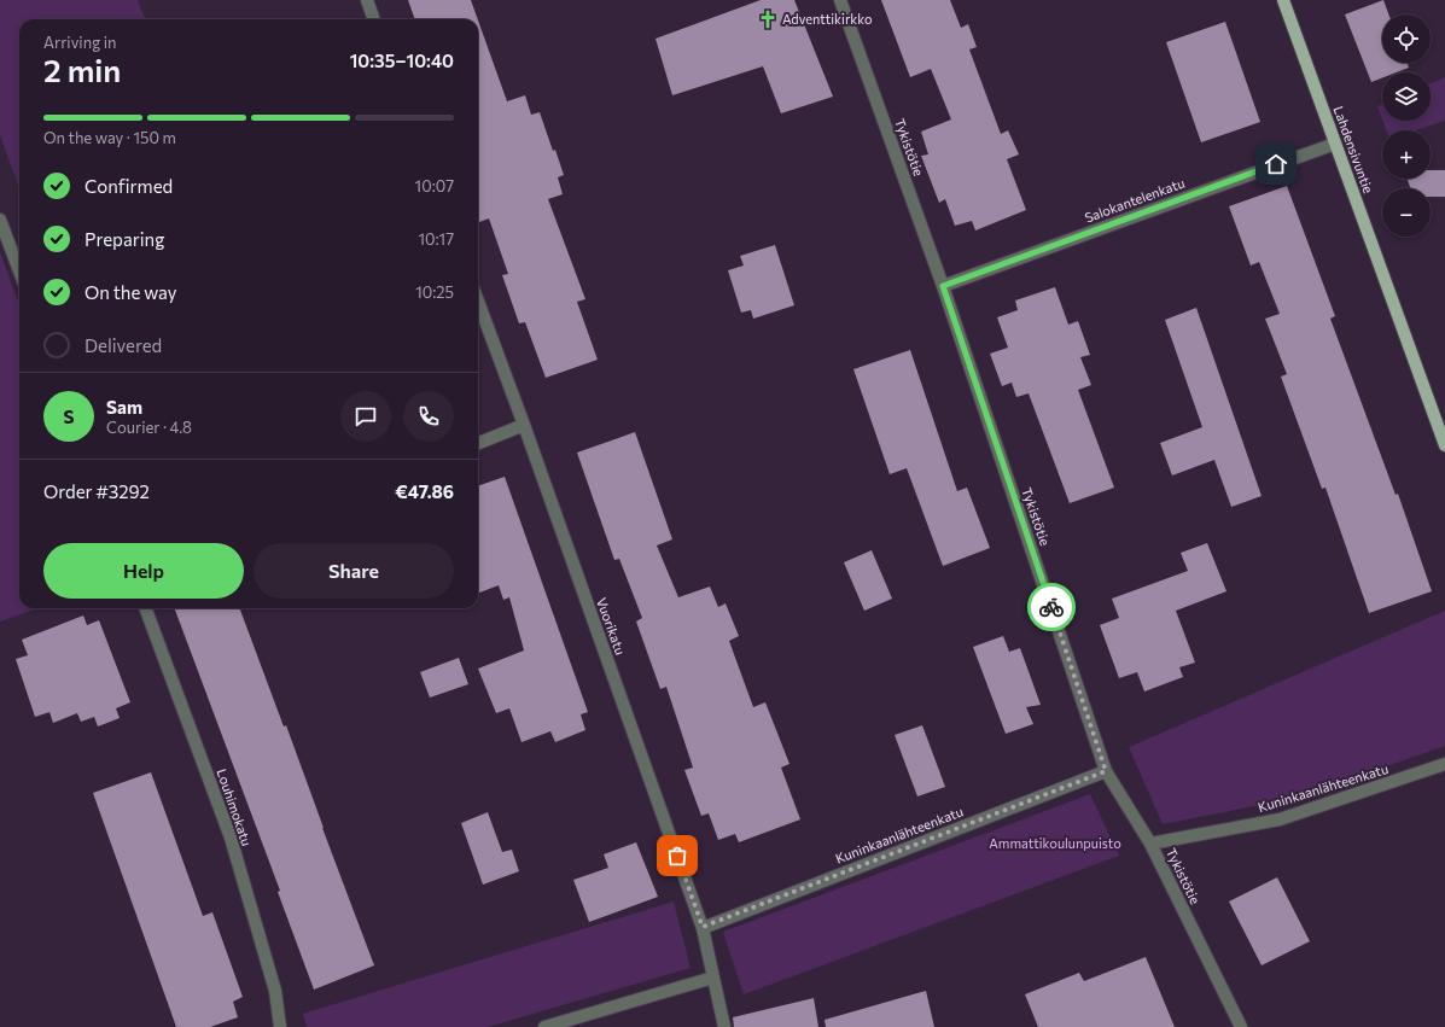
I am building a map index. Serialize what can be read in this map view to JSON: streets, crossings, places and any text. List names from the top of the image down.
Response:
{
  "streets": {
    "main road": ["Lahdensivuntie"],
    "street": [
      "Tykistötie",
      "Salokantelenkatu",
      "Vuorikatu",
      "Kuninkaanlähteenkatu",
      "Louhimokatu"
    ]
  },
  "crossings": [
    ["Tykistötie", "Salokantelenkatu"],
    ["Tykistötie", "Kuninkaanlähteenkatu"],
    ["Lahdensivuntie", "Salokantelenkatu"],
    ["Vuorikatu", "Kuninkaanlähteenkatu"]
  ],
  "parks": ["Ammattikoulunpuisto"],
  "places": {
    "church": ["Adventtikirkko"]
  },
  "page": {
    "map_buttons": ["+", "−"],
    "heading": ["2 min", "Arriving in", "10:35–10:40"],
    "panel": [
      "Sam",
      "Courier · 4.8",
      "Order #3292",
      "€47.86"
    ],
    "bar": "On the way · 150 m",
    "list": [
      ["Confirmed", "10:07"],
      ["Preparing", "10:17"],
      ["On the way", "10:25"],
      "Delivered"
    ],
    "round": "S",
    "buttons": ["Help", "Share"]
  }
}
